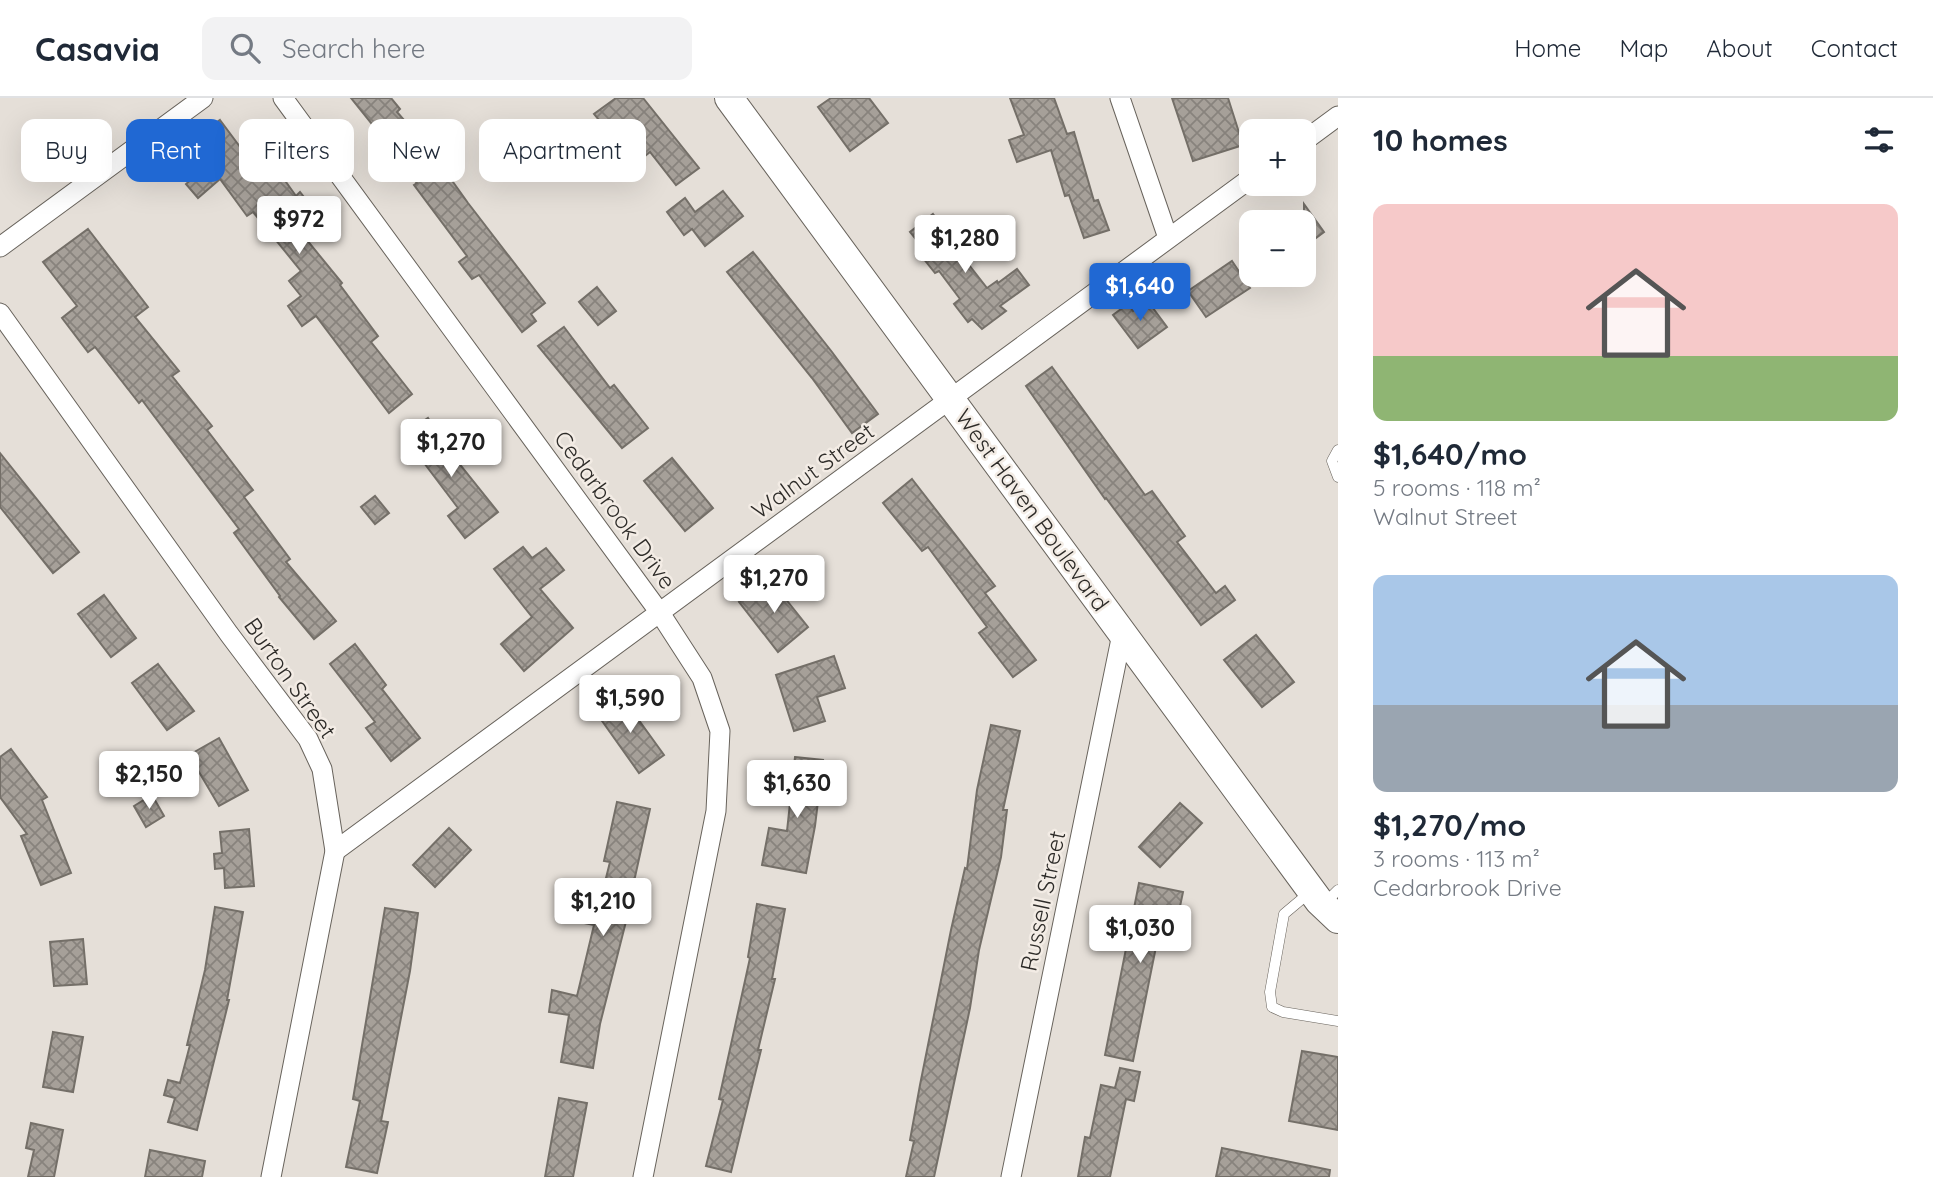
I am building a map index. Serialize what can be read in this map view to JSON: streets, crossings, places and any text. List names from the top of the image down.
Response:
{
  "streets": {
    "street": [
      "Walnut Street",
      "Cedarbrook Drive",
      "West Haven Boulevard",
      "Burton Street",
      "Russell Street"
    ]
  },
  "crossings": [
    ["Walnut Street", "Cedarbrook Drive"],
    ["Walnut Street", "West Haven Boulevard"],
    ["Walnut Street", "Burton Street"],
    ["West Haven Boulevard", "Russell Street"]
  ],
  "page": {
    "header": "Casavia",
    "search": "Search here",
    "nav": [
      "Home",
      "Map",
      "About",
      "Contact"
    ],
    "heading": "10 homes",
    "map_buttons": ["+", "−"],
    "chip": [
      "Buy",
      "Rent",
      "Filters",
      "New",
      "Apartment"
    ],
    "list": [
      {
        "name": "$1,640/mo",
        "note": "5 rooms · 118 m² · Walnut Street"
      },
      {
        "name": "$1,270/mo",
        "note": "3 rooms · 113 m² · Cedarbrook Drive"
      }
    ],
    "price": [
      "$972",
      "$1,280",
      "$1,640",
      "$1,270",
      "$1,270",
      "$1,590",
      "$2,150",
      "$1,630",
      "$1,210",
      "$1,030"
    ]
  }
}
